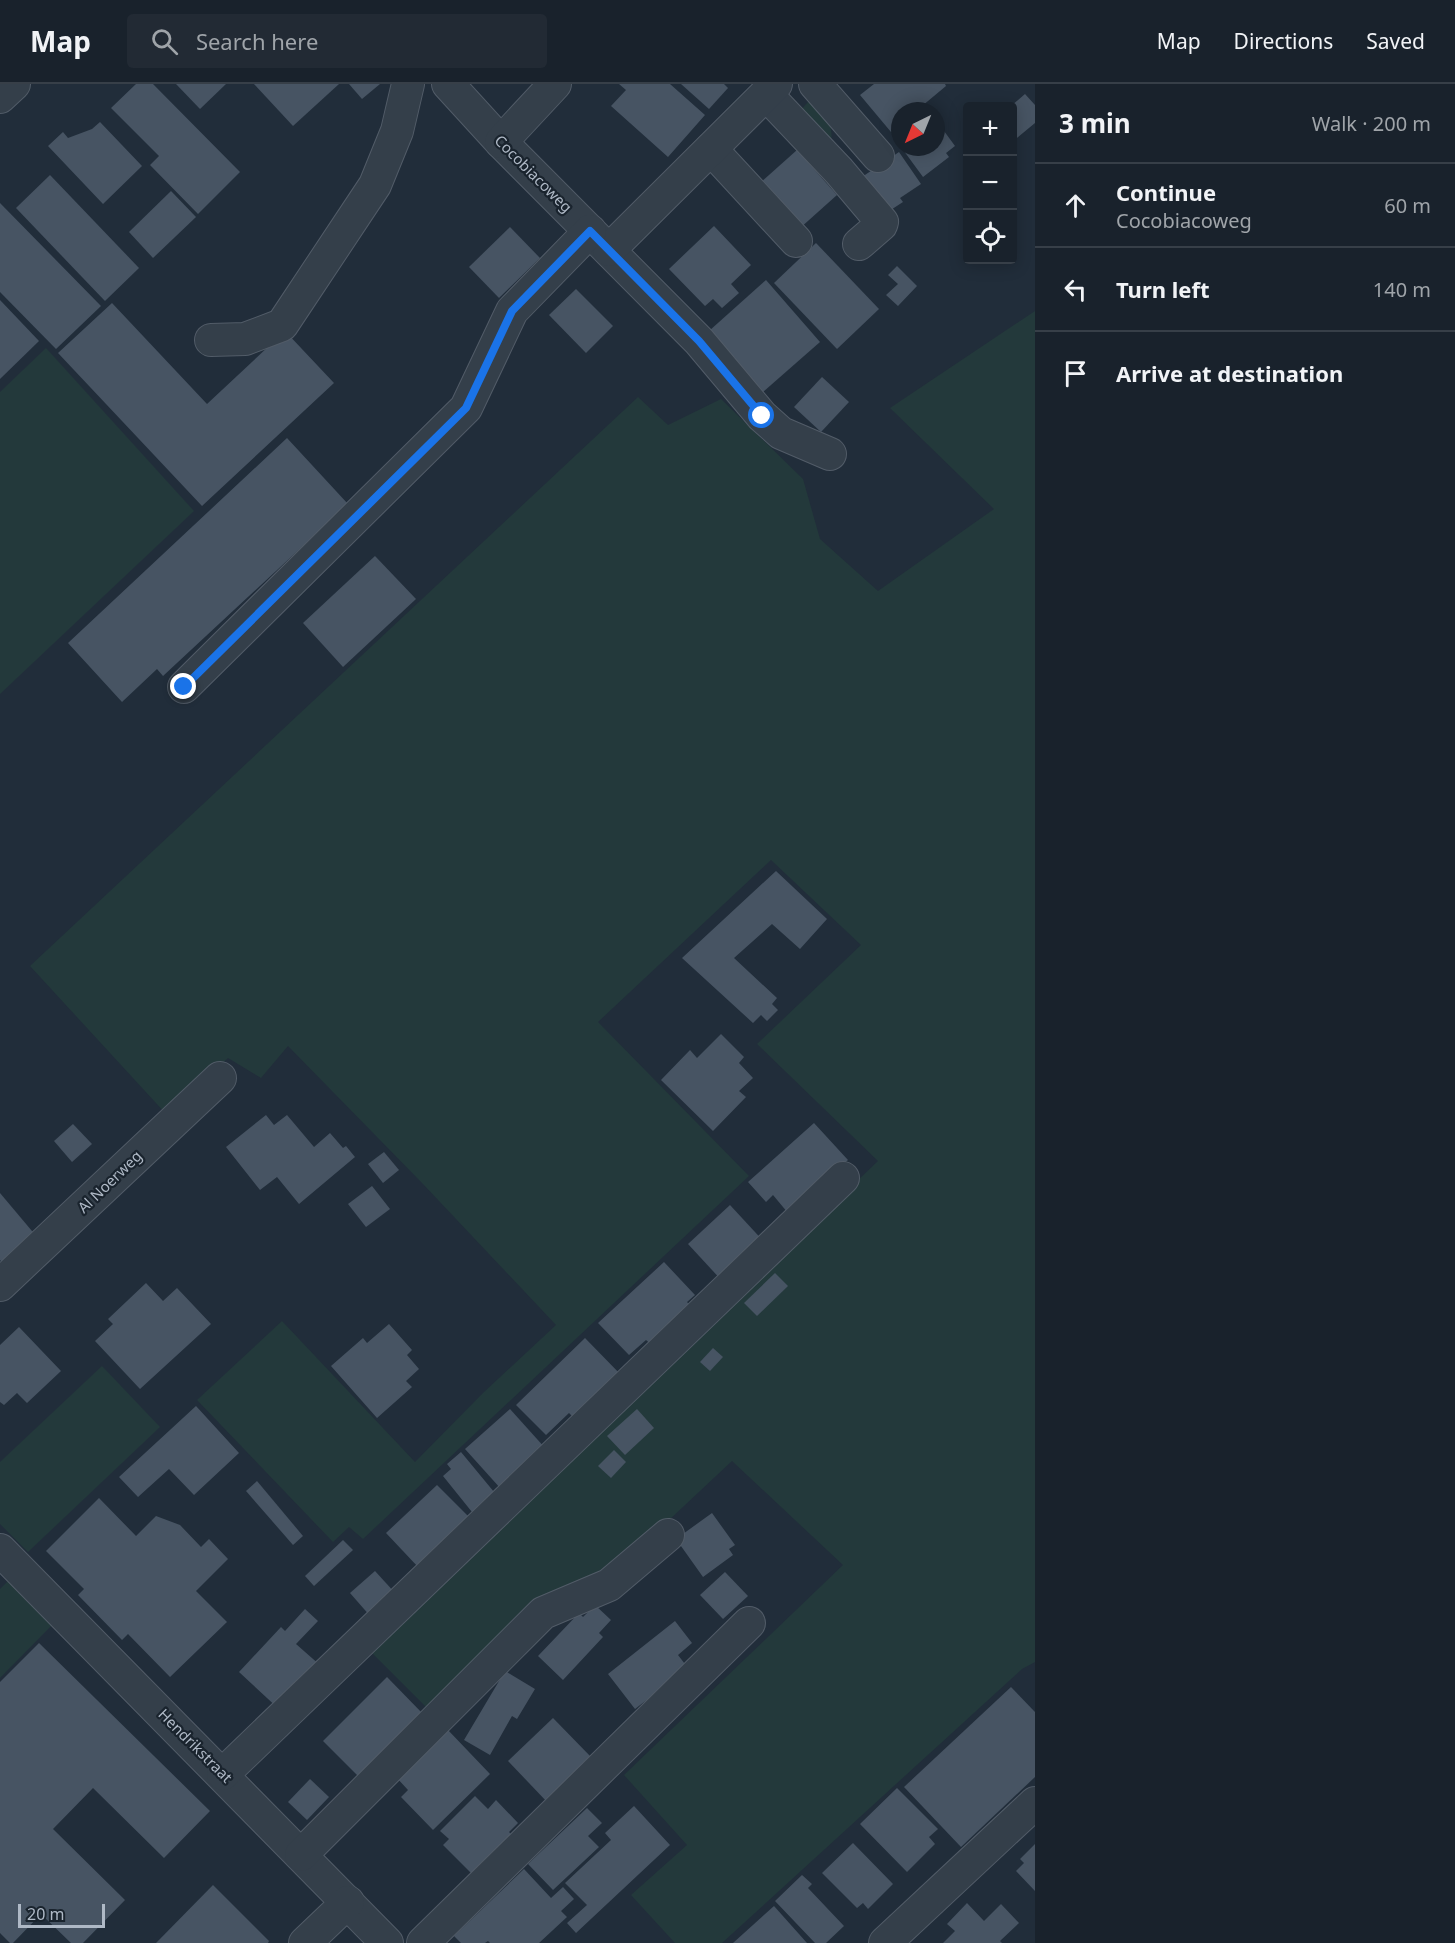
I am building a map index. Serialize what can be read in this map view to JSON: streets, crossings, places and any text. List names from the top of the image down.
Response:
{
  "streets": {
    "street": ["Cocobiacoweg", "Al Noerweg", "Hendrikstraat"]
  },
  "scale_bar": "20 m",
  "north": "bottom left",
  "page": {
    "header": "Map",
    "search": "Search here",
    "nav": ["Map", "Directions", "Saved"],
    "heading": ["3 min", "Walk · 200 m"],
    "map_buttons": ["+", "−"],
    "list": [
      ["Continue", "Cocobiacoweg", "60 m"],
      ["Turn left", "140 m"],
      "Arrive at destination"
    ],
    "scale": "20 m"
  }
}
